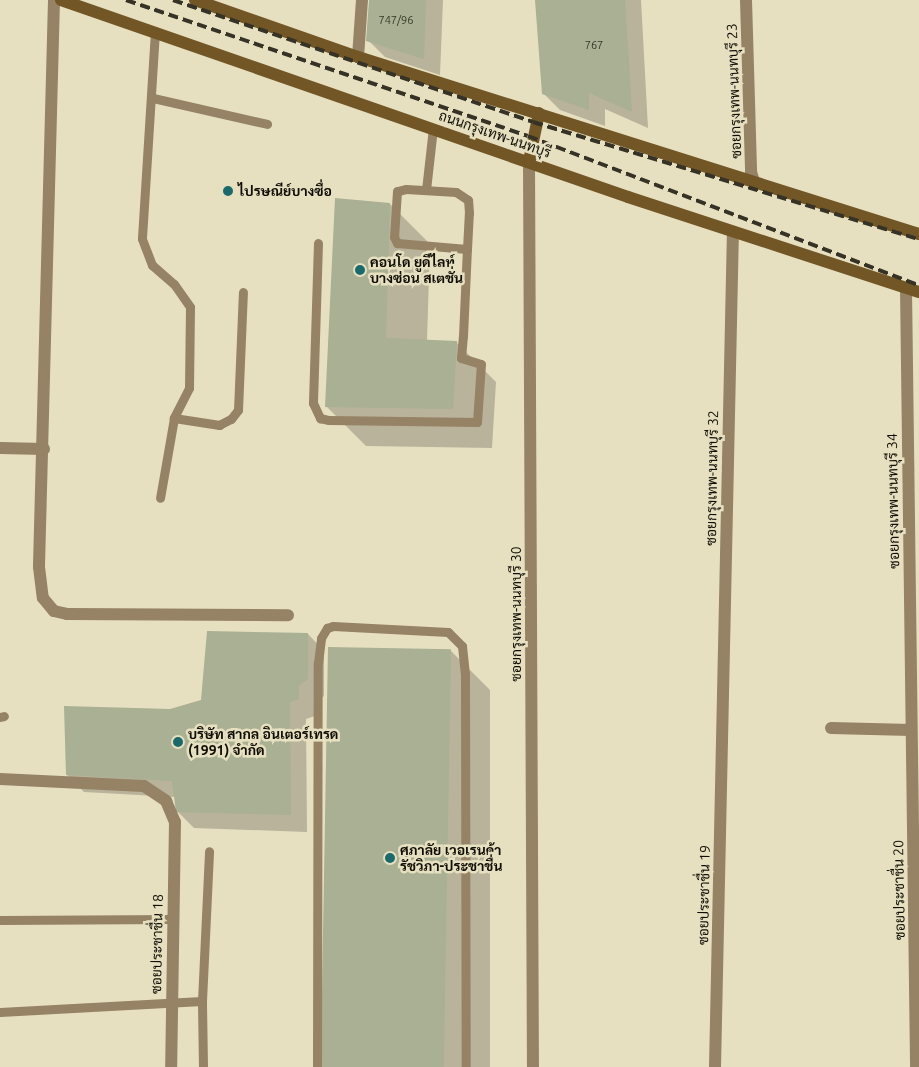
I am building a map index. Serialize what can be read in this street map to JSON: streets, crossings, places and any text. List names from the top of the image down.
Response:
{
  "streets": {
    "main road": ["ถนนกรุงเทพ-นนทบุรี"],
    "street": [
      "ซอยกรุงเทพ-นนทบุรี 23",
      "ซอยกรุงเทพ-นนทบุรี 32",
      "ซอยกรุงเทพ-นนทบุรี 34",
      "ซอยกรุงเทพ-นนทบุรี 30",
      "ซอยประชาชื่น 20",
      "ซอยประชาชื่น 19",
      "ซอยประชาชื่น 18"
    ]
  },
  "crossings": [
    ["ถนนกรุงเทพ-นนทบุรี", "ซอยกรุงเทพ-นนทบุรี 32"],
    ["ถนนกรุงเทพ-นนทบุรี", "ซอยกรุงเทพ-นนทบุรี 34"],
    ["ถนนกรุงเทพ-นนทบุรี", "ซอยกรุงเทพ-นนทบุรี 30"],
    ["ซอยกรุงเทพ-นนทบุรี 32", "ซอยประชาชื่น 19"],
    ["ซอยกรุงเทพ-นนทบุรี 34", "ซอยประชาชื่น 20"]
  ],
  "places": [
    "ไปรษณีย์บางซื่อ",
    "คอนโด ยูดีไลท์ บางซ่อน สเตชั่น",
    "บริษัท สากล อินเตอร์เทรด (1991) จำกัด",
    "ศุภาลัย เวอเรนด้า รัชวิภา-ประชาชื่น"
  ],
  "house_numbers": ["747/96", "767"]
}
